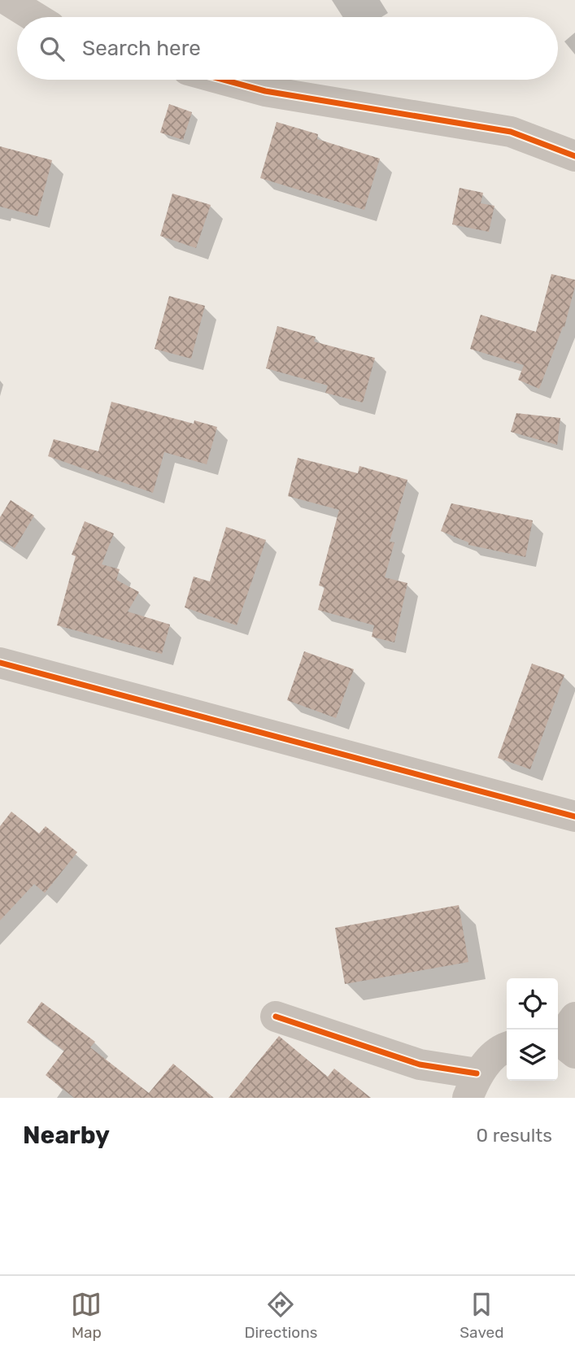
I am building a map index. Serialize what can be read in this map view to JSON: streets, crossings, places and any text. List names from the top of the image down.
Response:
{
  "page": {
    "search": "Search here",
    "heading": ["Nearby", "0 results"],
    "nav": ["Map", "Directions", "Saved"]
  }
}
